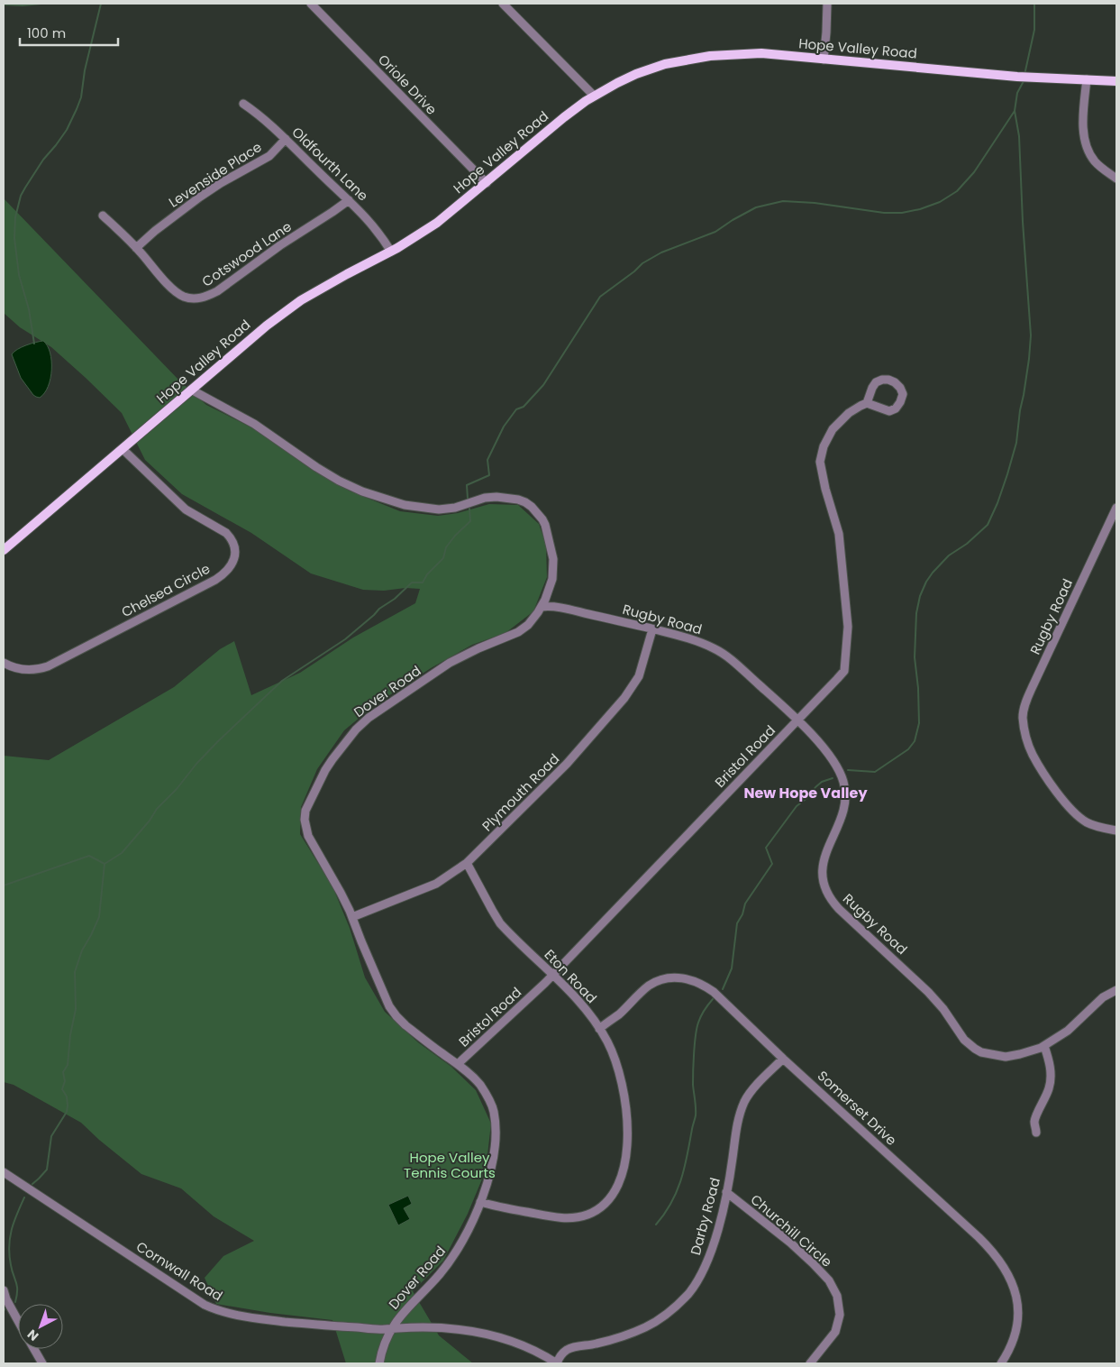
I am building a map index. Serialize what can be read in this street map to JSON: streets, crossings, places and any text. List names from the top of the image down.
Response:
{
  "streets": {
    "main road": ["Hope Valley Road"],
    "street": [
      "Oriole Drive",
      "Oldfourth Lane",
      "Levenside Place",
      "Cotswood Lane",
      "Chelsea Circle",
      "Rugby Road",
      "Dover Road",
      "Bristol Road",
      "Plymouth Road",
      "Eton Road",
      "Somerset Drive",
      "Darby Road",
      "Churchill Circle",
      "Cornwall Road"
    ]
  },
  "crossings": [
    ["Hope Valley Road", "Oriole Drive"],
    ["Hope Valley Road", "Oldfourth Lane"],
    ["Hope Valley Road", "Chelsea Circle"],
    ["Hope Valley Road", "Dover Road"],
    ["Oldfourth Lane", "Levenside Place"],
    ["Oldfourth Lane", "Cotswood Lane"],
    ["Levenside Place", "Cotswood Lane"],
    ["Rugby Road", "Dover Road"],
    ["Rugby Road", "Bristol Road"],
    ["Rugby Road", "Plymouth Road"],
    ["Dover Road", "Bristol Road"],
    ["Dover Road", "Plymouth Road"],
    ["Dover Road", "Eton Road"],
    ["Dover Road", "Cornwall Road"],
    ["Bristol Road", "Eton Road"],
    ["Plymouth Road", "Eton Road"],
    ["Eton Road", "Somerset Drive"],
    ["Somerset Drive", "Darby Road"],
    ["Darby Road", "Churchill Circle"],
    ["Darby Road", "Cornwall Road"]
  ],
  "districts": ["New Hope Valley"],
  "parks": ["Hope Valley Tennis Courts"],
  "scale_bar": "100 m",
  "north": "bottom left"
}
